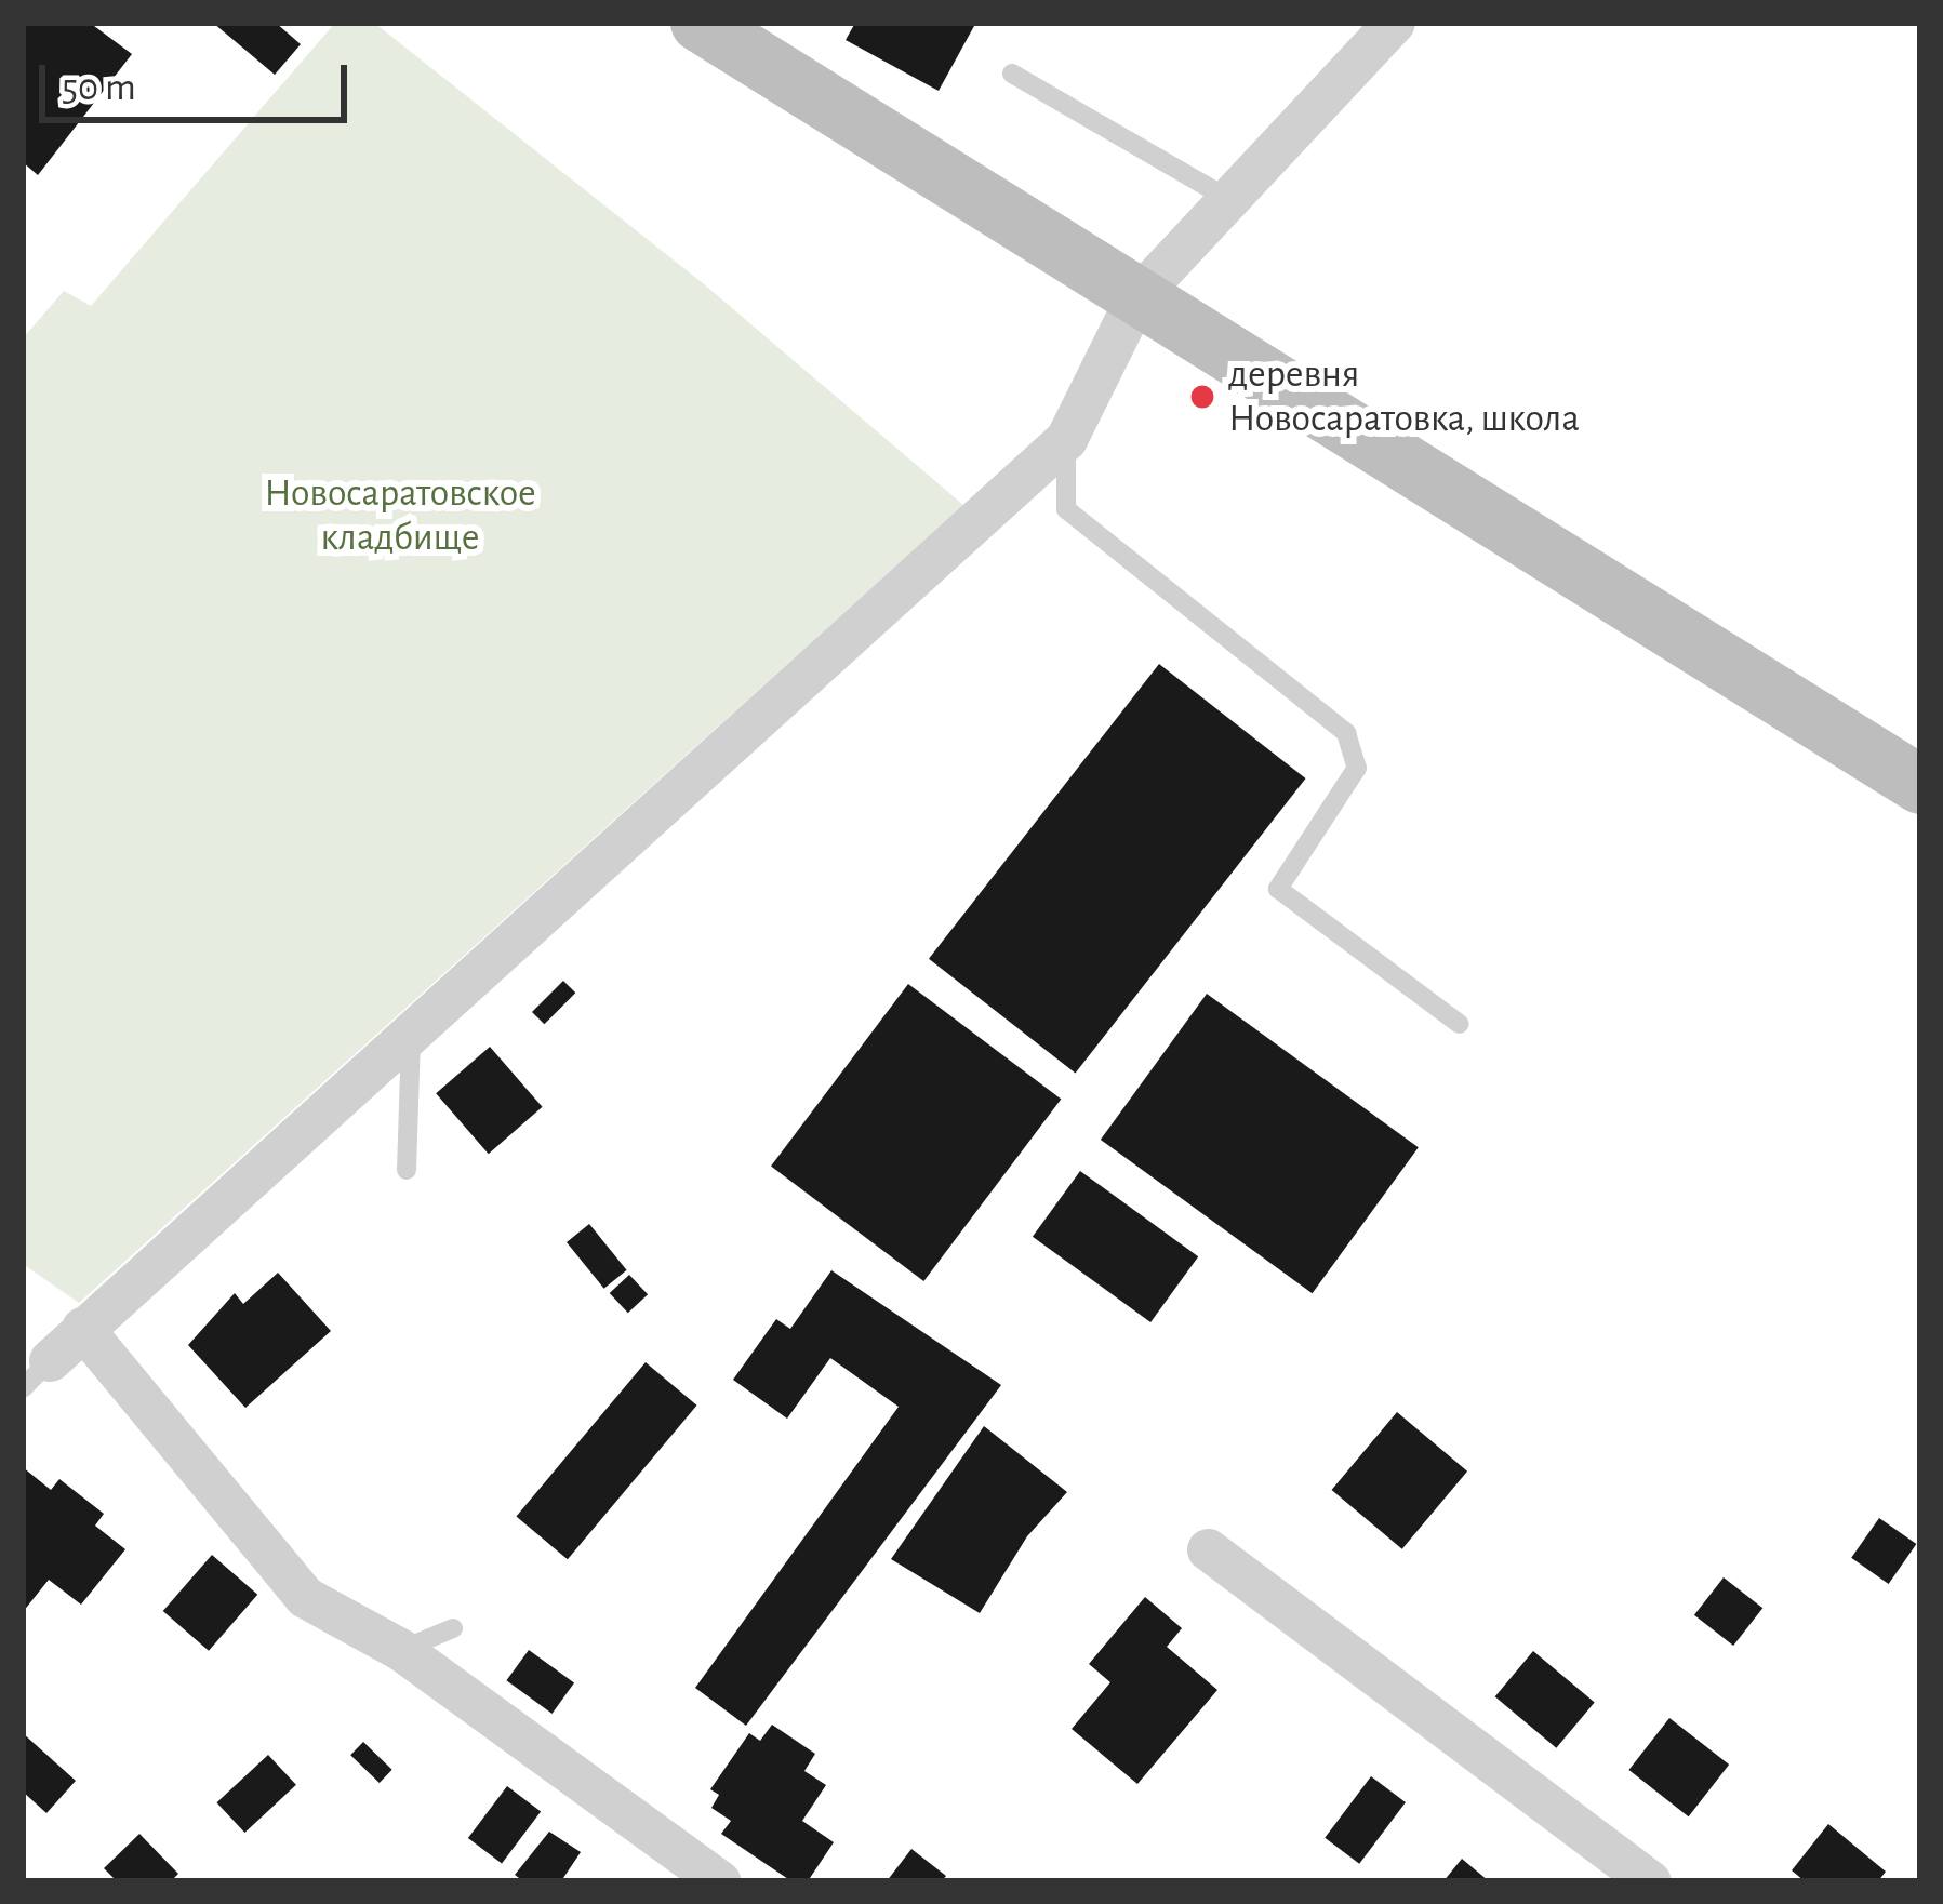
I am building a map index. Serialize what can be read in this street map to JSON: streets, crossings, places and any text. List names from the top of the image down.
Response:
{
  "parks": ["Новосаратовское кладбище"],
  "places": ["деревня Новосаратовка, школа"],
  "scale_bar": "50 m"
}
